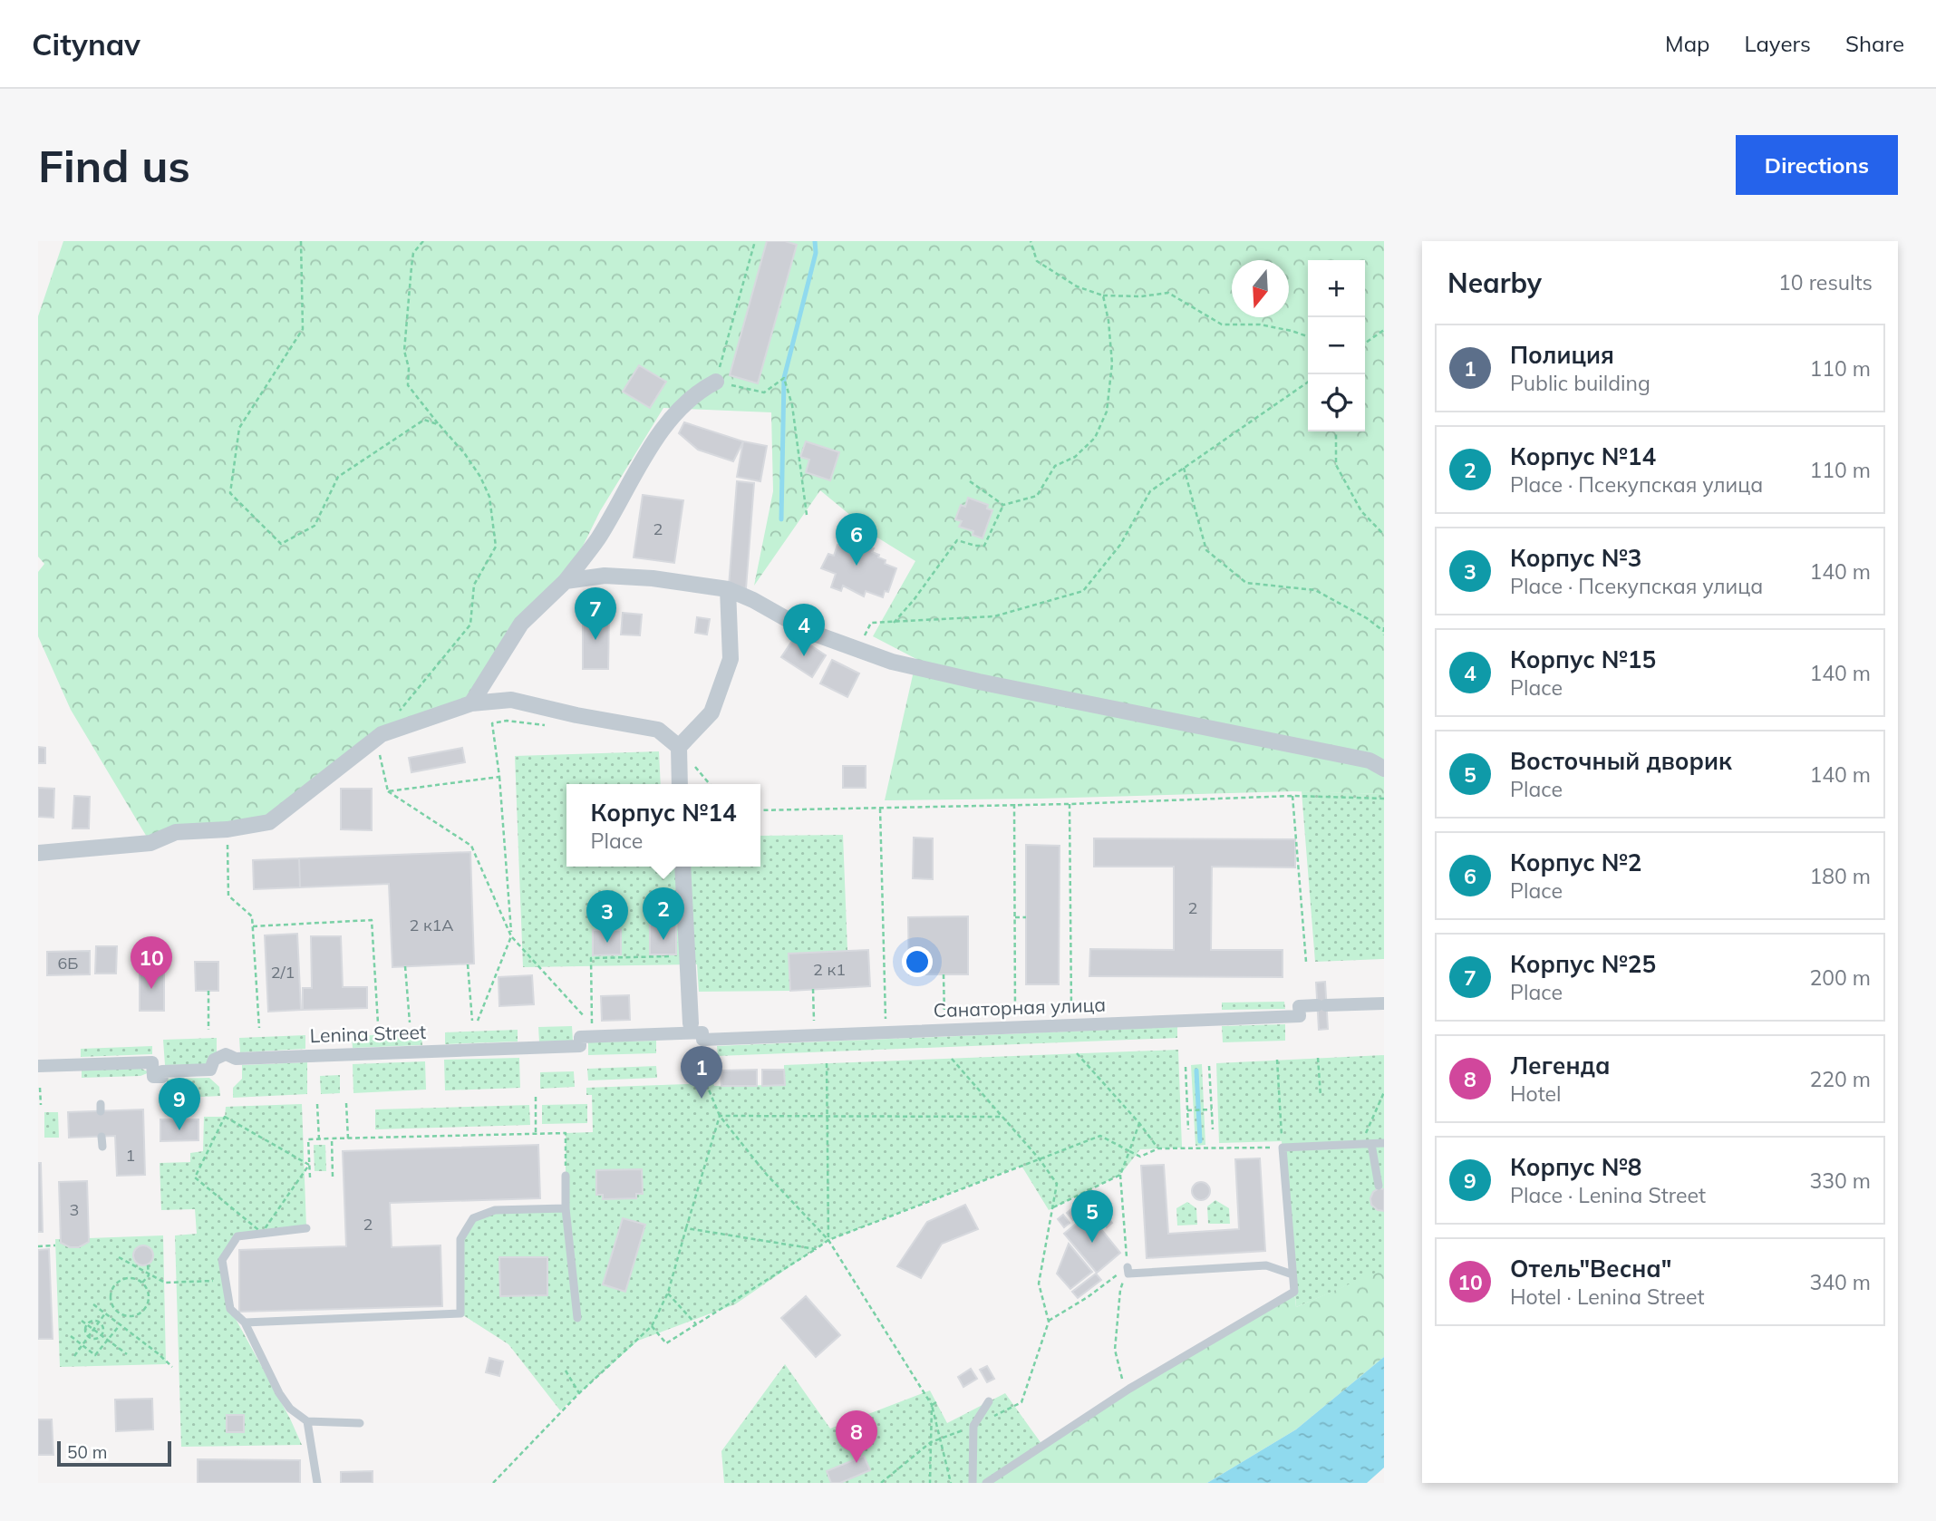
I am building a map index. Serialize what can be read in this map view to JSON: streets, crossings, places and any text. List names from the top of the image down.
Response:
{
  "streets": {
    "street": ["Санаторная улица", "Lenina Street"]
  },
  "crossings": [
    ["Санаторная улица", "Lenina Street"]
  ],
  "house_numbers": [
    "2",
    "2",
    "2 к1А",
    "6Б",
    "2 к1",
    "2/1",
    "1",
    "3",
    "2"
  ],
  "scale_bar": "50 m",
  "north": "bottom",
  "page": {
    "header": "Citynav",
    "nav": ["Map", "Layers", "Share"],
    "buttons": "Directions",
    "title": "Find us",
    "heading": ["Nearby", "10 results"],
    "map_buttons": ["+", "−"],
    "list": [
      {
        "mark": "1",
        "name": "Полиция",
        "note": "Public building",
        "value": "110 m"
      },
      {
        "mark": "2",
        "name": "Корпус №14",
        "note": "Place · Псекупская улица",
        "value": "110 m"
      },
      {
        "mark": "3",
        "name": "Корпус №3",
        "note": "Place · Псекупская улица",
        "value": "140 m"
      },
      {
        "mark": "4",
        "name": "Корпус №15",
        "note": "Place",
        "value": "140 m"
      },
      {
        "mark": "5",
        "name": "Восточный дворик",
        "note": "Place",
        "value": "140 m"
      },
      {
        "mark": "6",
        "name": "Корпус №2",
        "note": "Place",
        "value": "180 m"
      },
      {
        "mark": "7",
        "name": "Корпус №25",
        "note": "Place",
        "value": "200 m"
      },
      {
        "mark": "8",
        "name": "Легенда",
        "note": "Hotel",
        "value": "220 m"
      },
      {
        "mark": "9",
        "name": "Корпус №8",
        "note": "Place · Lenina Street",
        "value": "330 m"
      },
      {
        "mark": "10",
        "name": "Отель\"Весна\"",
        "note": "Hotel · Lenina Street",
        "value": "340 m"
      }
    ],
    "pins": [
      "6",
      "7",
      "4",
      "2",
      "3",
      "10",
      "1",
      "9",
      "5",
      "8"
    ],
    "popup": ["Корпус №14", "Place"],
    "scale": "50 m"
  }
}
